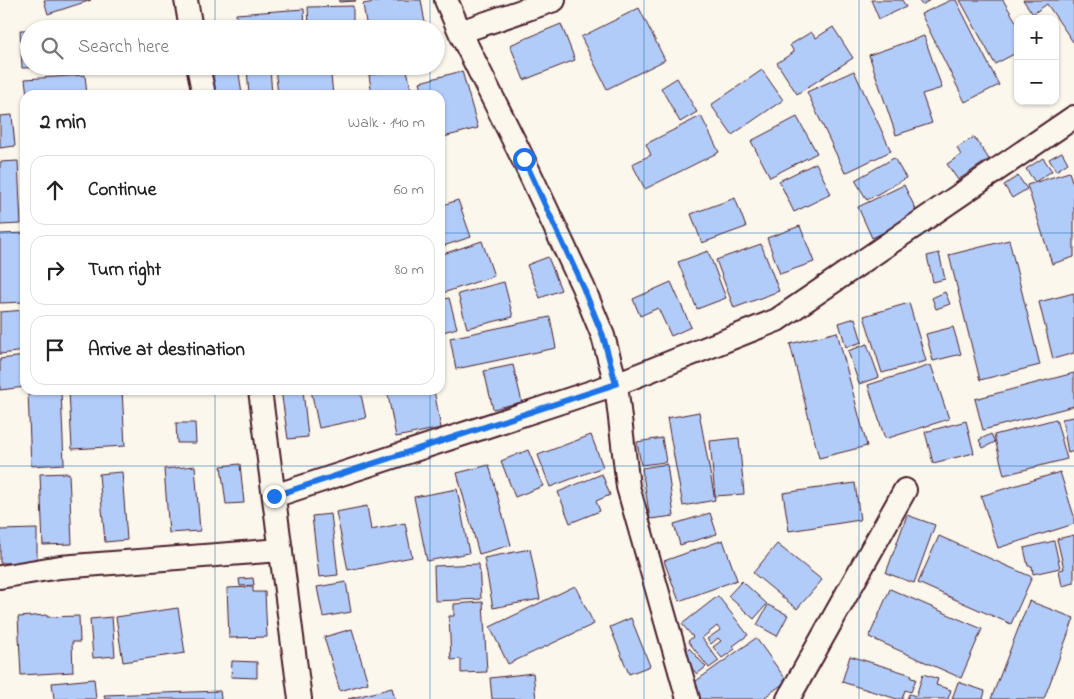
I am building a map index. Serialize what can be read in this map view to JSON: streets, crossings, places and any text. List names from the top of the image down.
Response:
{
  "page": {
    "map_buttons": ["+", "−"],
    "search": "Search here",
    "heading": ["2 min", "Walk · 140 m"],
    "list": [
      ["Continue", "60 m"],
      ["Turn right", "80 m"],
      "Arrive at destination"
    ]
  }
}
